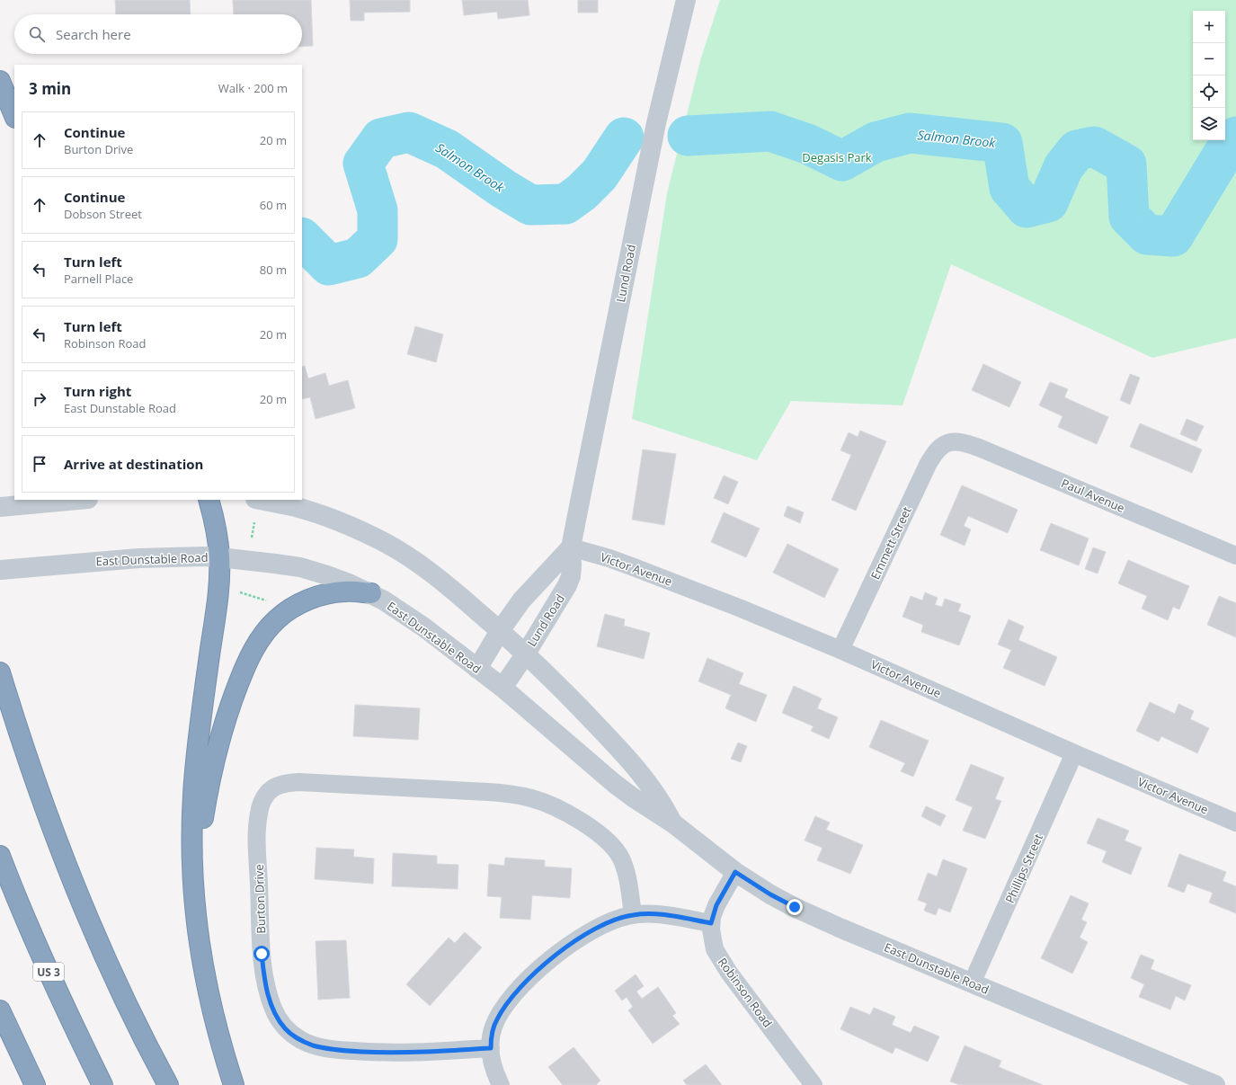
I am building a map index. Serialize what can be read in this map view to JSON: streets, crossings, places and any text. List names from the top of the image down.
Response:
{
  "streets": {
    "highway": ["US 3"],
    "street": [
      "Lund Road",
      "Paul Avenue",
      "Emmett Street",
      "East Dunstable Road",
      "Victor Avenue",
      "Phillips Street",
      "Burton Drive",
      "Robinson Road"
    ]
  },
  "crossings": [
    ["Lund Road", "East Dunstable Road"],
    ["Lund Road", "Victor Avenue"],
    ["Paul Avenue", "Emmett Street"],
    ["Emmett Street", "Victor Avenue"],
    ["East Dunstable Road", "Phillips Street"],
    ["East Dunstable Road", "Robinson Road"],
    ["Victor Avenue", "Phillips Street"]
  ],
  "water": ["Salmon Brook"],
  "parks": ["Degasis Park"],
  "page": {
    "map_buttons": ["+", "−"],
    "search": "Search here",
    "heading": ["3 min", "Walk · 200 m"],
    "list": [
      ["Continue", "Burton Drive", "20 m"],
      ["Continue", "Dobson Street", "60 m"],
      ["Turn left", "Parnell Place", "80 m"],
      ["Turn left", "Robinson Road", "20 m"],
      ["Turn right", "East Dunstable Road", "20 m"],
      "Arrive at destination"
    ]
  }
}
